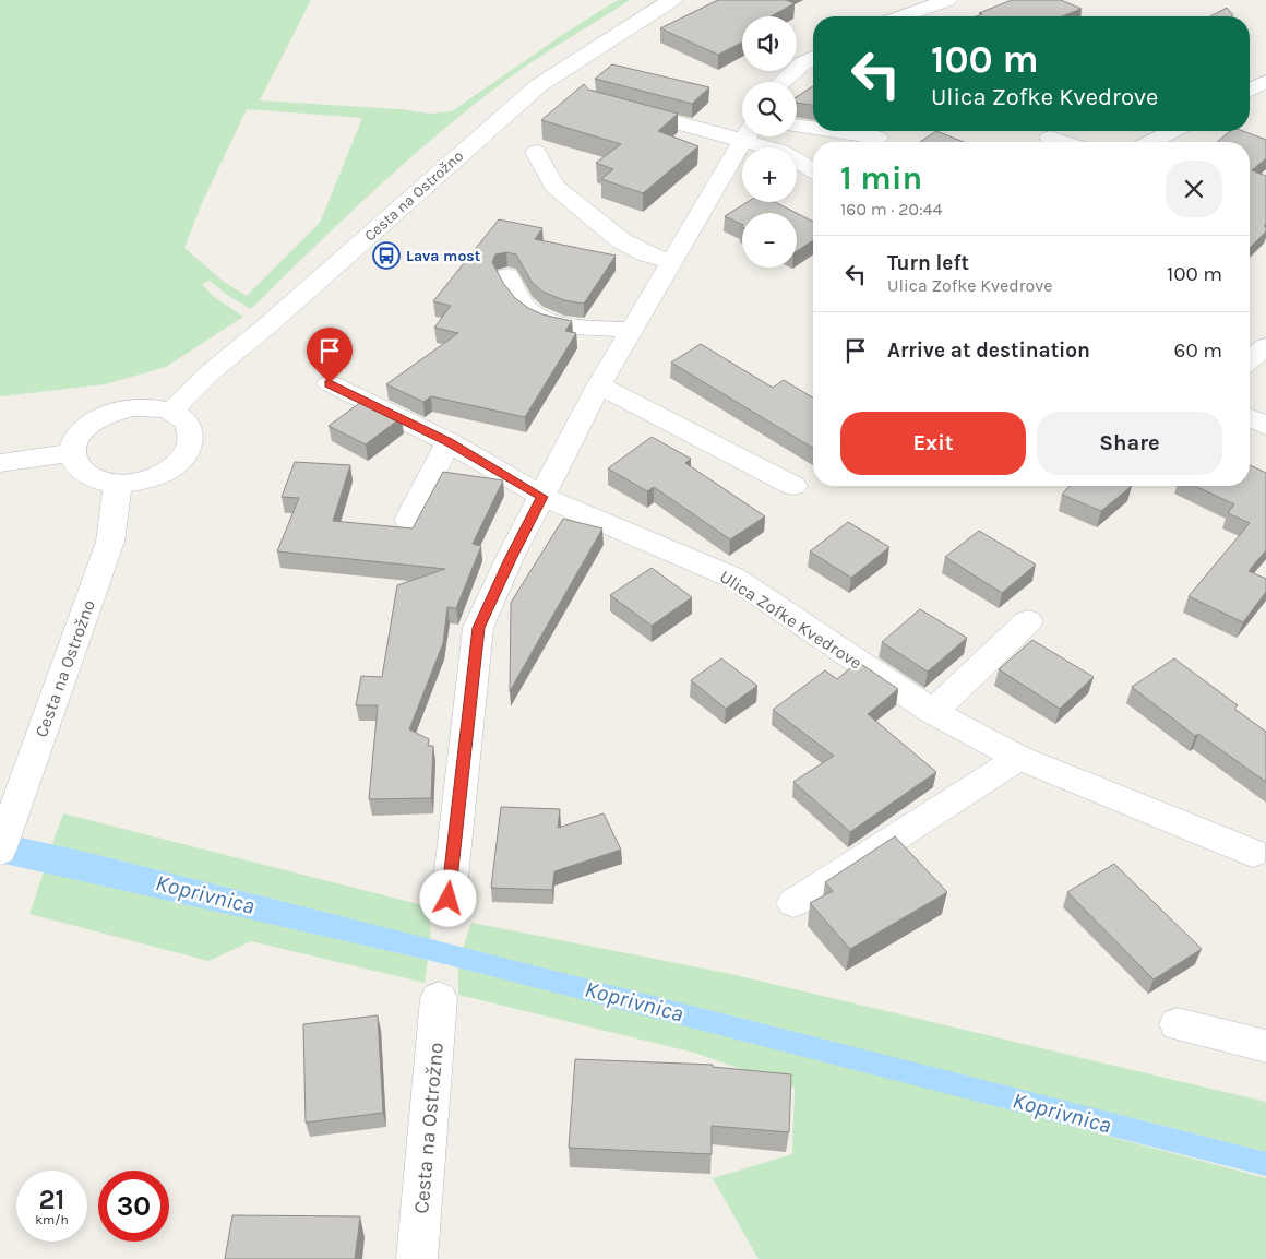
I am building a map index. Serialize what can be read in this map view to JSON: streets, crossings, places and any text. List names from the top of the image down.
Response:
{
  "streets": {
    "street": ["Cesta na Ostrožno", "Ulica Zofke Kvedrove"]
  },
  "water": ["Koprivnica"],
  "places": {
    "bus stop": ["Lava most"]
  },
  "page": {
    "map_buttons": ["+", "−"],
    "turn": ["100 m", "Ulica Zofke Kvedrove"],
    "heading": ["1 min", "160 m · 20:44"],
    "list": [
      {
        "name": "Turn left",
        "note": "Ulica Zofke Kvedrove",
        "value": "100 m"
      },
      {
        "name": "Arrive at destination",
        "value": "60 m"
      }
    ],
    "buttons": ["Exit", "Share"],
    "speed": "21 km/h",
    "limit": "30"
  }
}
